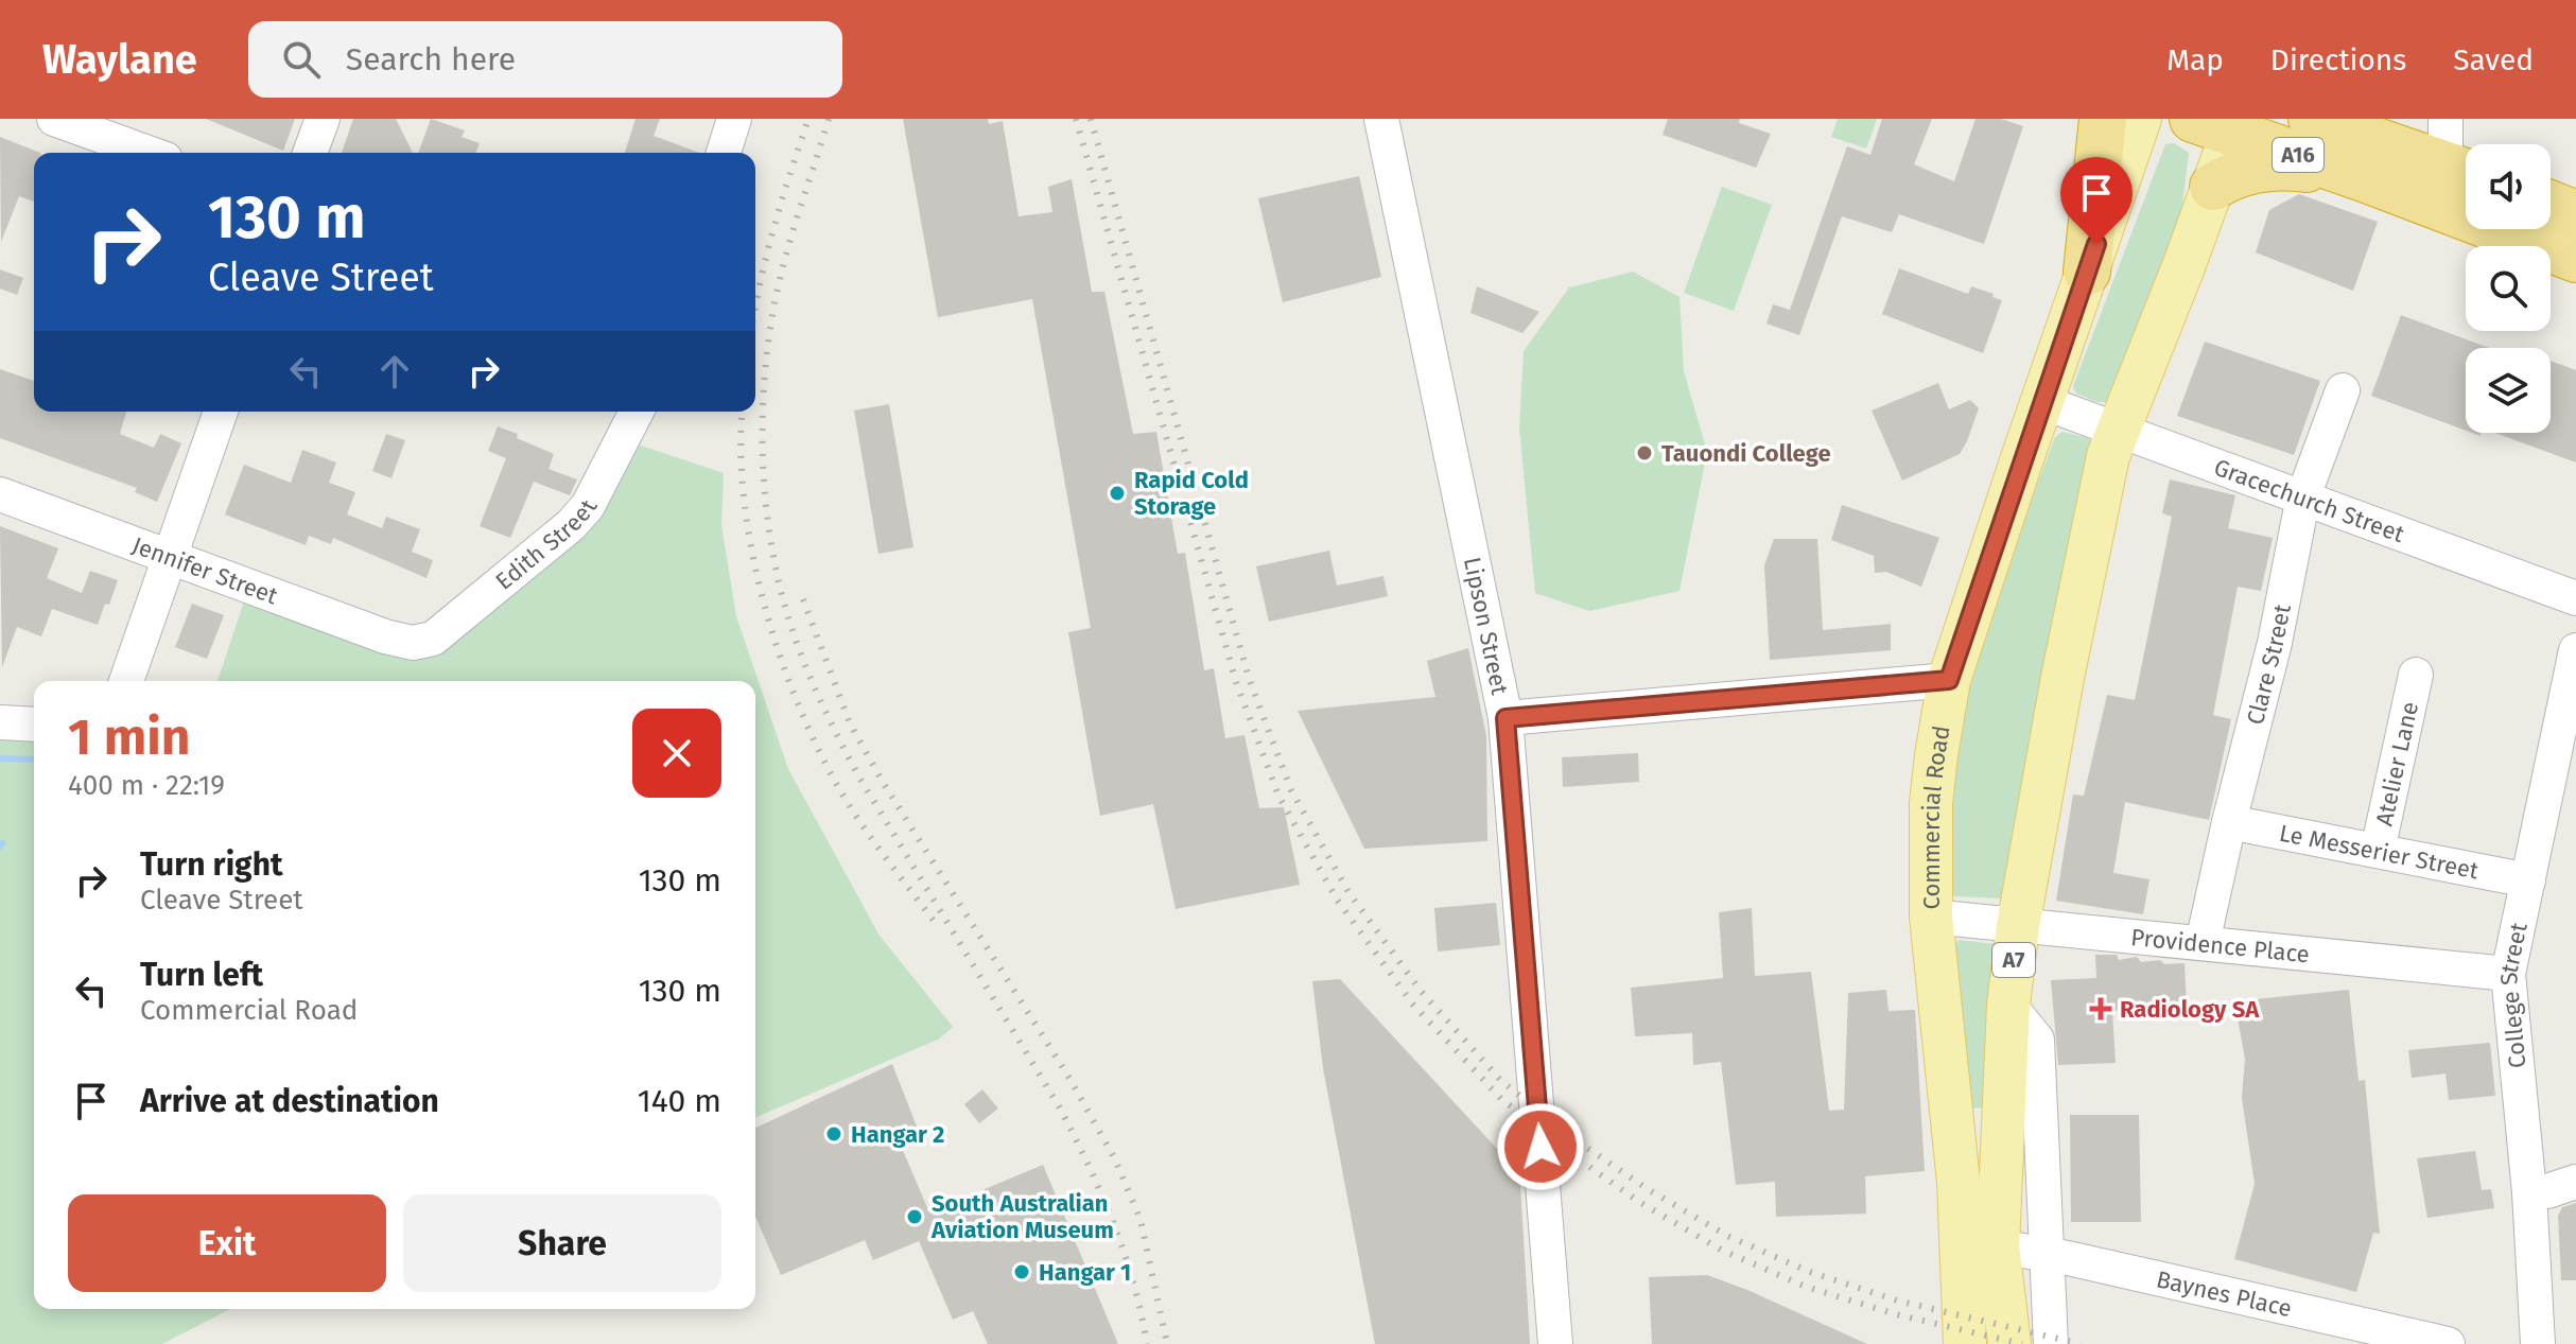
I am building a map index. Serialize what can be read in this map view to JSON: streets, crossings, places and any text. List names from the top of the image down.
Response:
{
  "streets": {
    "highway": ["A16"],
    "main road": ["Commercial Road", "A7"],
    "street": [
      "Gracechurch Street",
      "Edith Street",
      "Jennifer Street",
      "Lipson Street",
      "Clare Street",
      "Atelier Lane",
      "Le Messerier Street",
      "Providence Place",
      "College Street",
      "Baynes Place"
    ]
  },
  "crossings": [
    ["A16", "A7"],
    ["Gracechurch Street", "Clare Street"],
    ["Gracechurch Street", "Commercial Road"],
    ["Gracechurch Street", "A7"],
    ["Edith Street", "Jennifer Street"],
    ["Clare Street", "Le Messerier Street"],
    ["Clare Street", "Providence Place"],
    ["Atelier Lane", "Le Messerier Street"],
    ["Commercial Road", "Providence Place"],
    ["Le Messerier Street", "College Street"],
    ["Providence Place", "A7"],
    ["Providence Place", "College Street"],
    ["A7", "Baynes Place"]
  ],
  "places": {
    "other": [
      "Tauondi College",
      "Rapid Cold Storage",
      "Hangar 2",
      "South Australian Aviation Museum",
      "Hangar 1"
    ],
    "health": ["Radiology SA"]
  },
  "page": {
    "header": "Waylane",
    "search": "Search here",
    "nav": ["Map", "Directions", "Saved"],
    "turn": ["130 m", "Cleave Street"],
    "heading": ["1 min", "400 m · 22:19"],
    "list": [
      {
        "name": "Turn right",
        "note": "Cleave Street",
        "value": "130 m"
      },
      {
        "name": "Turn left",
        "note": "Commercial Road",
        "value": "130 m"
      },
      {
        "name": "Arrive at destination",
        "value": "140 m"
      }
    ],
    "buttons": ["Exit", "Share"]
  }
}
